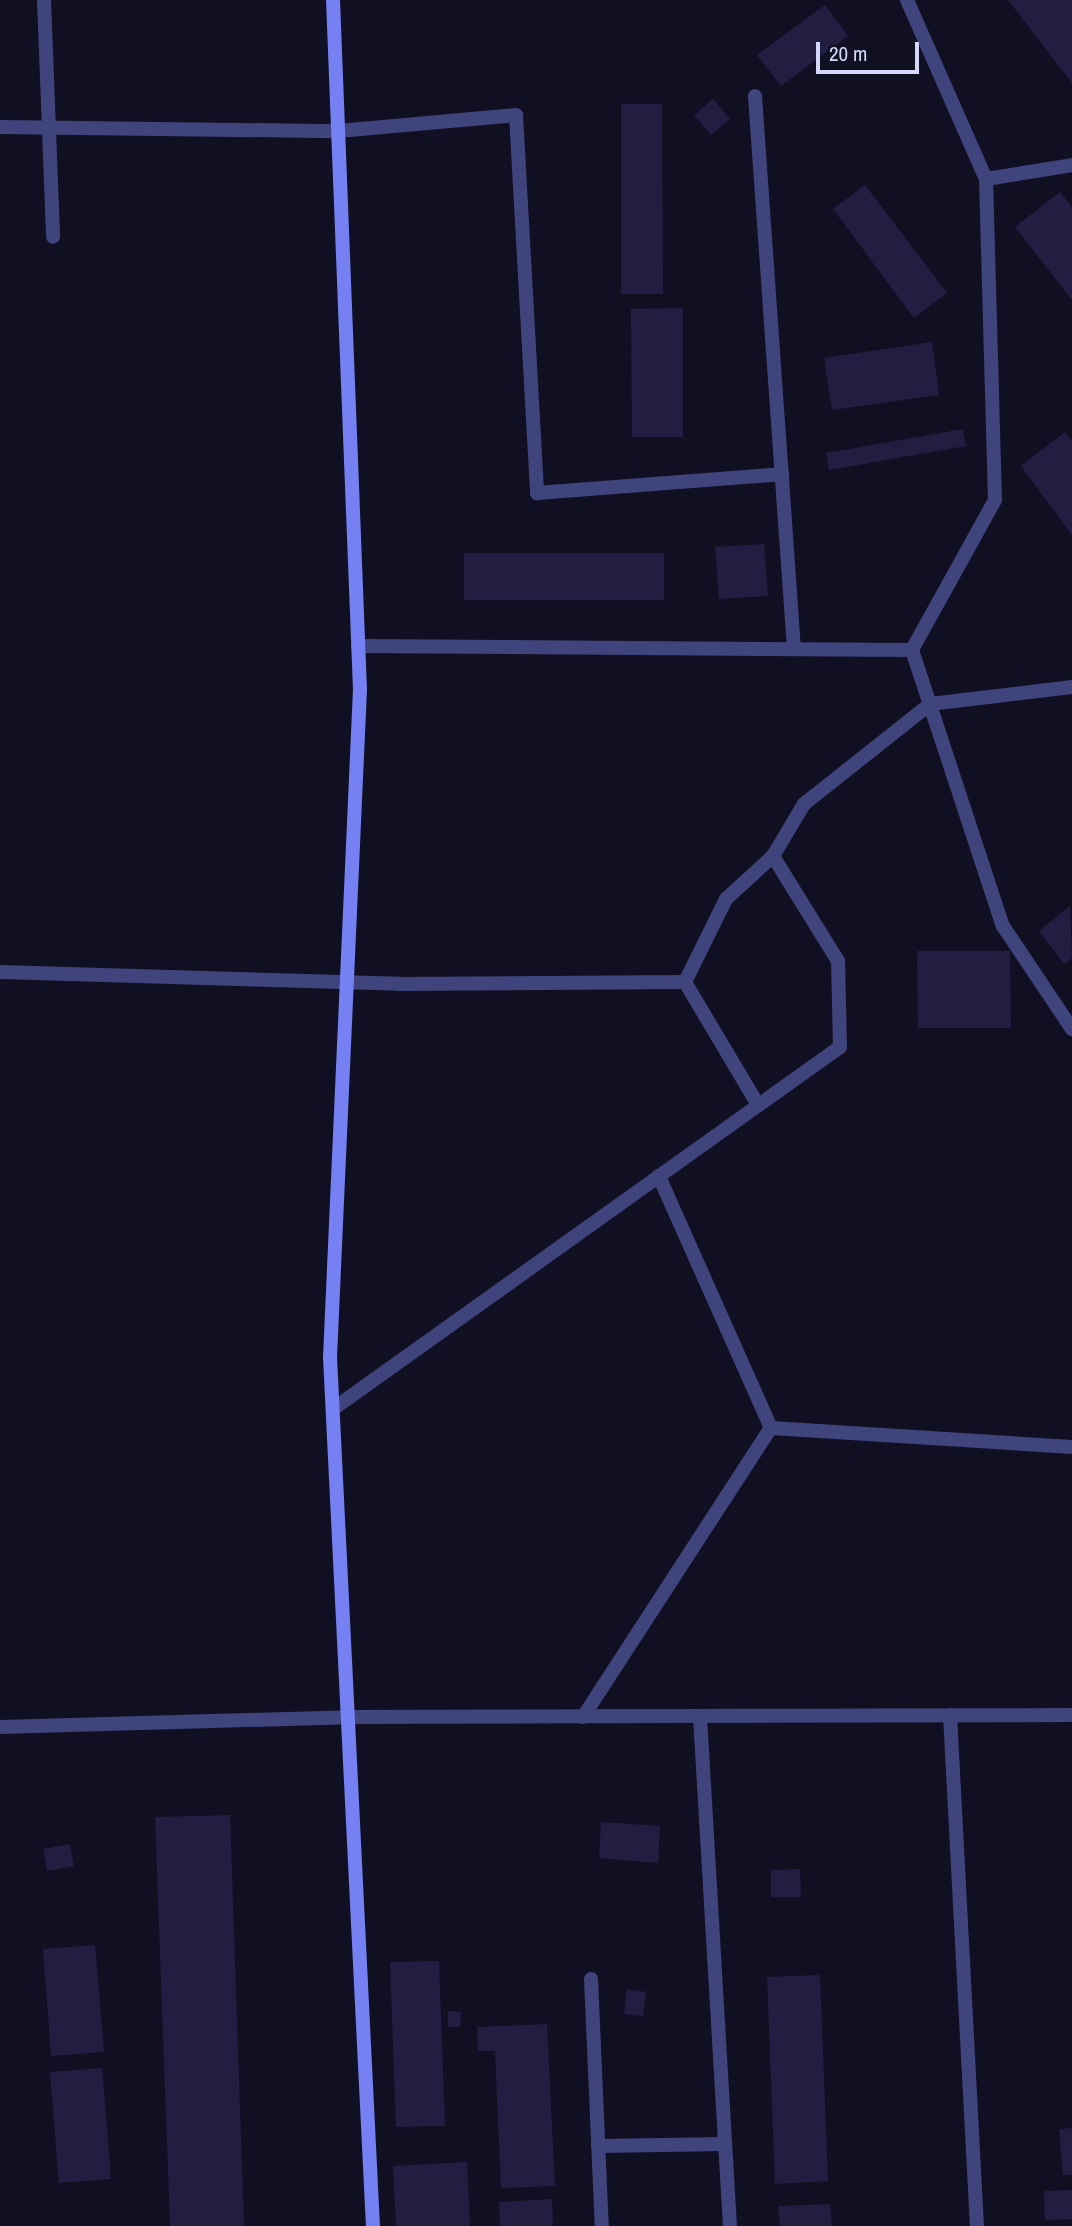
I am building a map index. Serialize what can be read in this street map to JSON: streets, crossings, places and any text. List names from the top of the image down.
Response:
{
  "scale_bar": "20 m"
}
